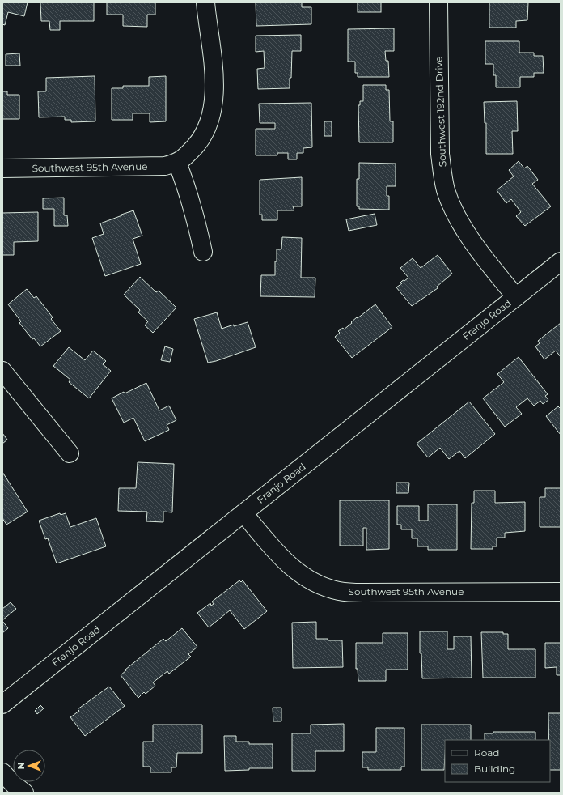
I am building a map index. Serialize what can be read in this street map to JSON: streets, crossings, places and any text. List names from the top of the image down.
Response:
{
  "streets": {
    "street": ["Southwest 192nd Drive", "Southwest 95th Avenue", "Franjo Road"]
  },
  "crossings": [
    ["Southwest 192nd Drive", "Franjo Road"],
    ["Southwest 95th Avenue", "Franjo Road"]
  ],
  "legend": ["Road", "Building"],
  "north": "left"
}
